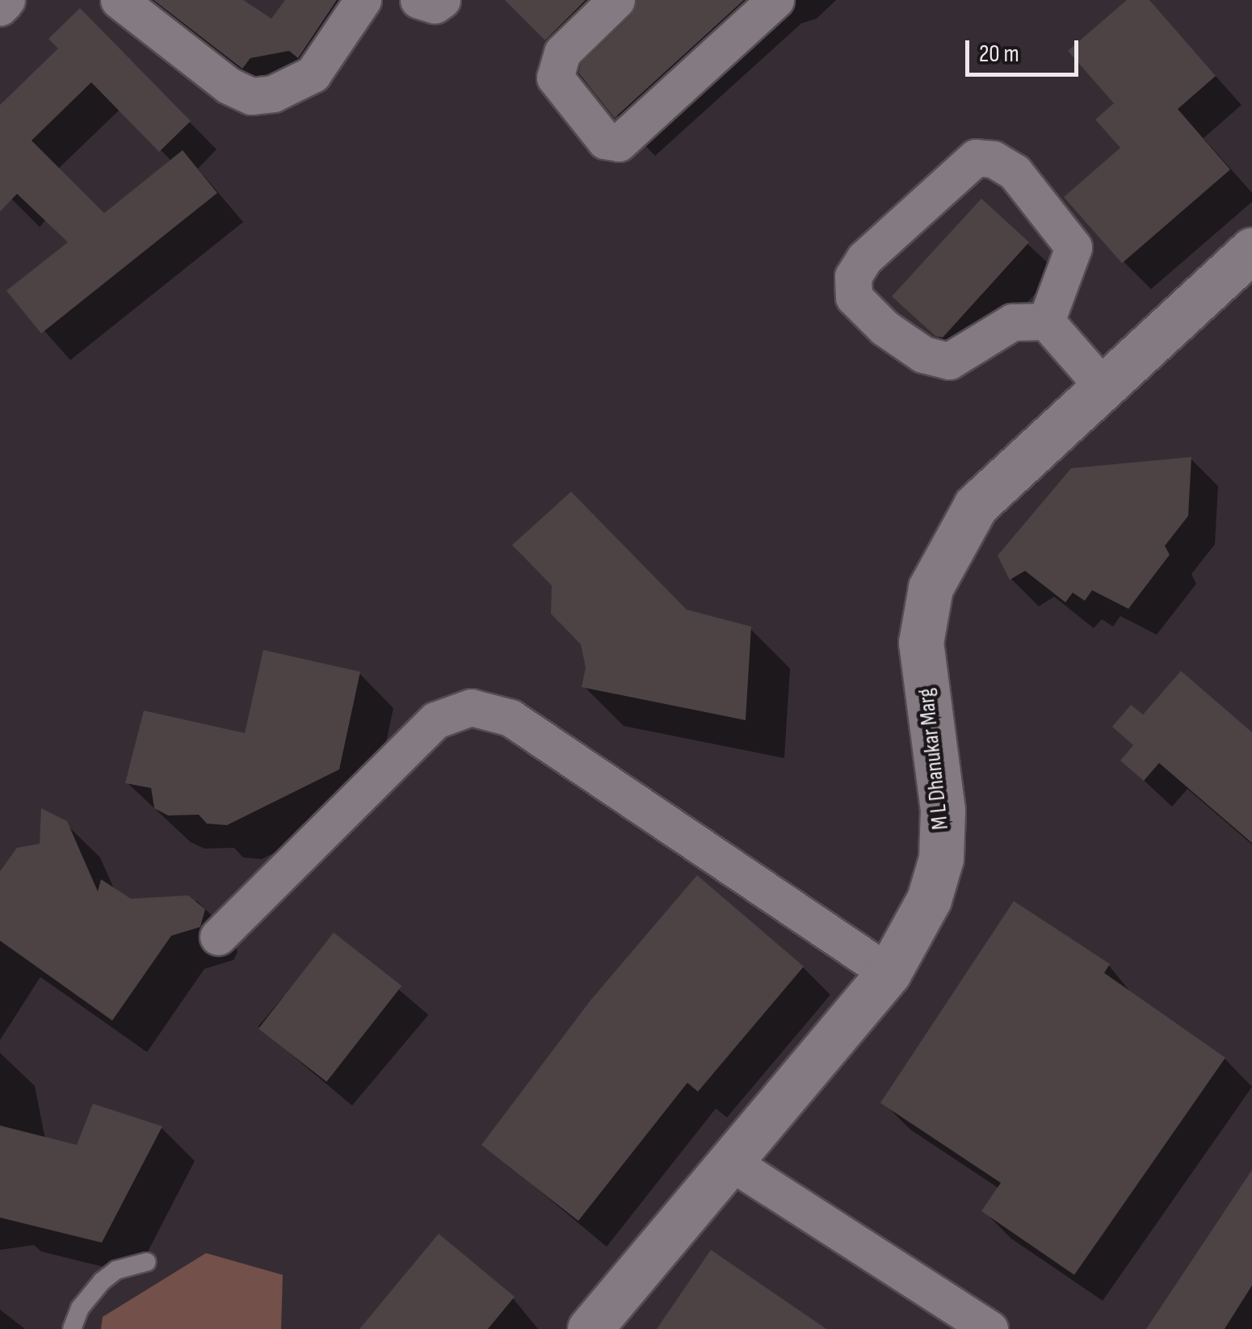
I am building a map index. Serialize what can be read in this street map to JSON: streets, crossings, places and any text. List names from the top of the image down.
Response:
{
  "streets": {
    "street": ["M L Dhanukar Marg"]
  },
  "scale_bar": "20 m"
}
